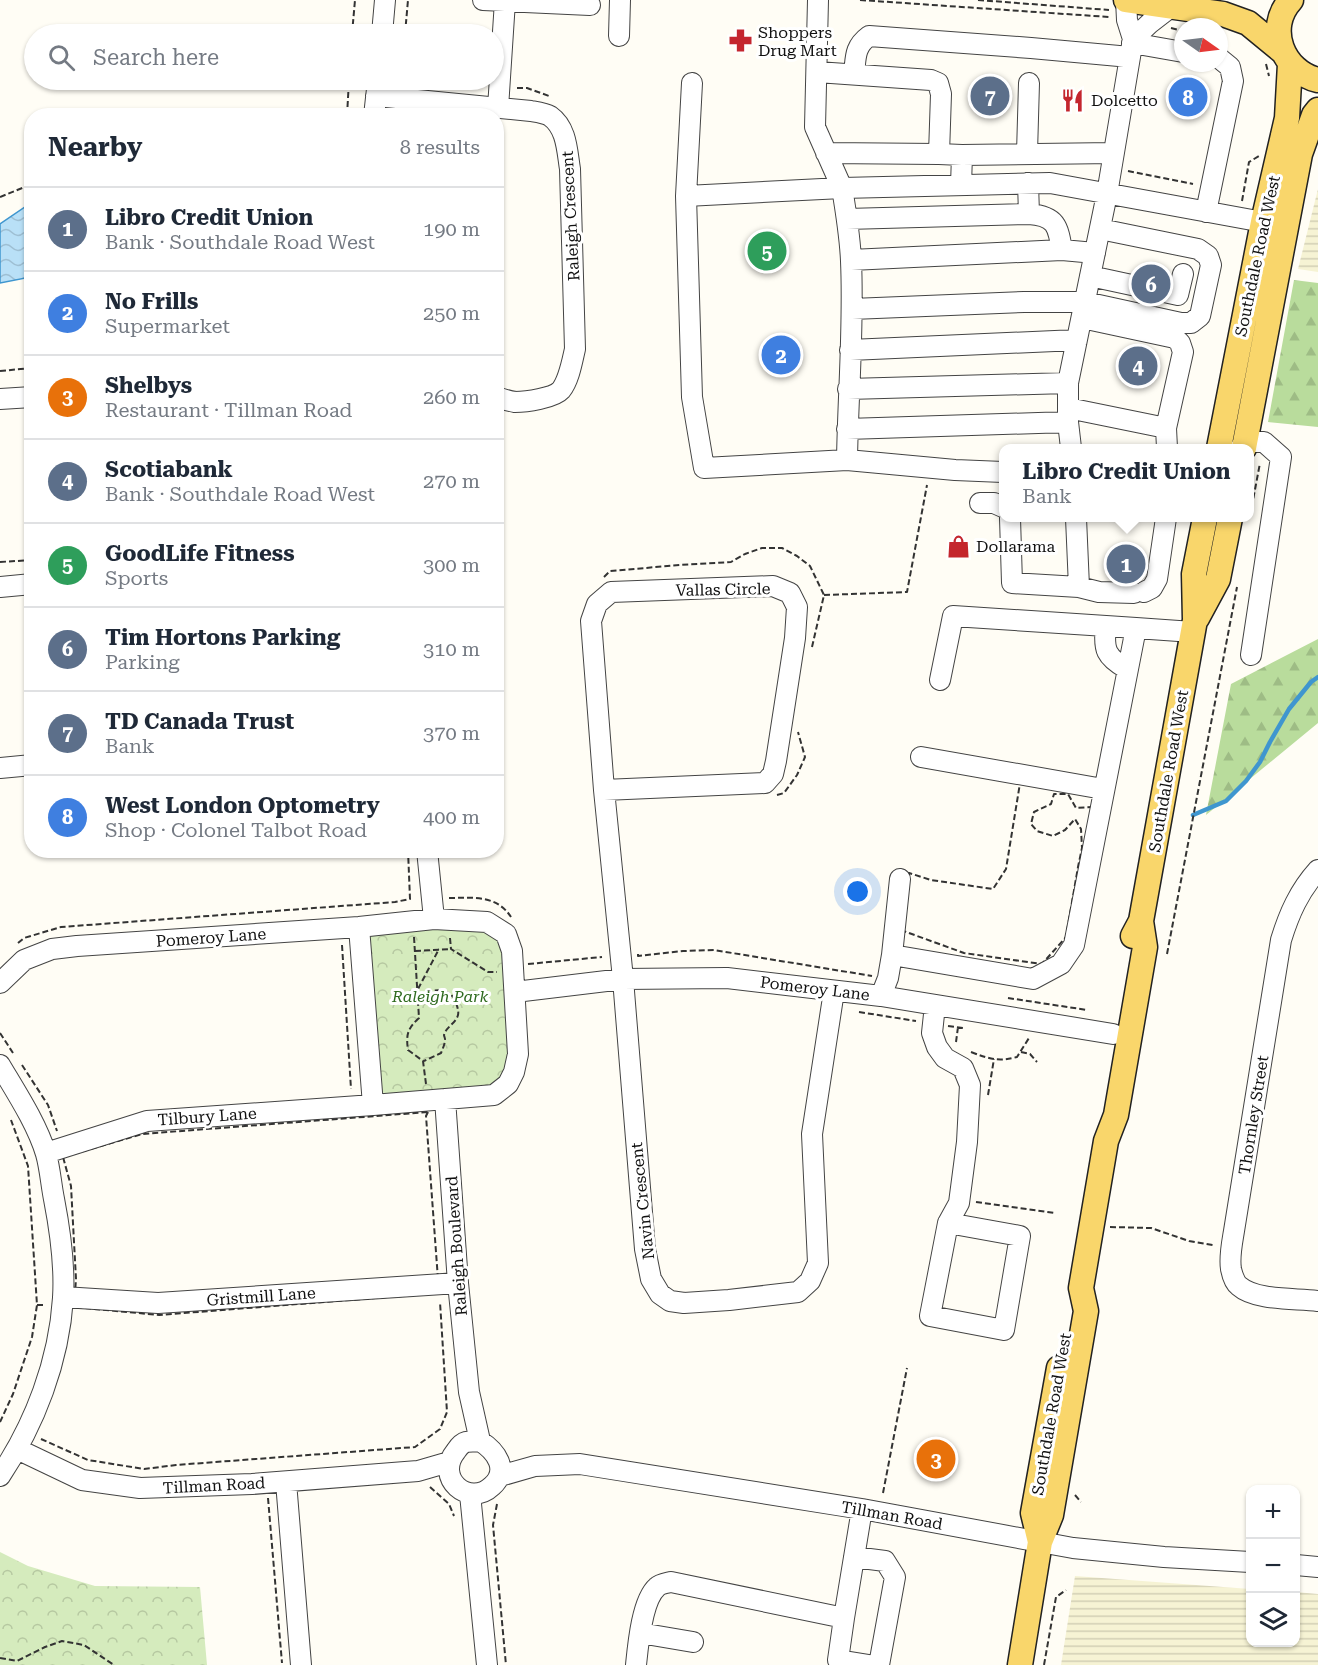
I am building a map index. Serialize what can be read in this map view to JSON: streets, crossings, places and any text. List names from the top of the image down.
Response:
{
  "streets": {
    "main road": ["Southdale Road West"],
    "street": [
      "Raleigh Crescent",
      "Vallas Circle",
      "Pomeroy Lane",
      "Thornley Street",
      "Tilbury Lane",
      "Navin Crescent",
      "Raleigh Boulevard",
      "Gristmill Lane",
      "Tillman Road"
    ]
  },
  "crossings": [
    ["Southdale Road West", "Pomeroy Lane"],
    ["Southdale Road West", "Tillman Road"],
    ["Vallas Circle", "Pomeroy Lane"],
    ["Vallas Circle", "Navin Crescent"],
    ["Pomeroy Lane", "Navin Crescent"],
    ["Raleigh Boulevard", "Gristmill Lane"],
    ["Raleigh Boulevard", "Tillman Road"]
  ],
  "parks": ["Raleigh Park"],
  "places": {
    "pharmacy": ["Shoppers Drug Mart"],
    "restaurant": ["Dolcetto"],
    "shop": ["Dollarama"]
  },
  "north": "right",
  "page": {
    "search": "Search here",
    "pins": [
      "7",
      "8",
      "5",
      "6",
      "2",
      "4",
      "1",
      "3"
    ],
    "heading": ["Nearby", "8 results"],
    "list": [
      {
        "mark": "1",
        "name": "Libro Credit Union",
        "note": "Bank · Southdale Road West",
        "value": "190 m"
      },
      {
        "mark": "2",
        "name": "No Frills",
        "note": "Supermarket",
        "value": "250 m"
      },
      {
        "mark": "3",
        "name": "Shelbys",
        "note": "Restaurant · Tillman Road",
        "value": "260 m"
      },
      {
        "mark": "4",
        "name": "Scotiabank",
        "note": "Bank · Southdale Road West",
        "value": "270 m"
      },
      {
        "mark": "5",
        "name": "GoodLife Fitness",
        "note": "Sports",
        "value": "300 m"
      },
      {
        "mark": "6",
        "name": "Tim Hortons Parking",
        "note": "Parking",
        "value": "310 m"
      },
      {
        "mark": "7",
        "name": "TD Canada Trust",
        "note": "Bank",
        "value": "370 m"
      },
      {
        "mark": "8",
        "name": "West London Optometry",
        "note": "Shop · Colonel Talbot Road",
        "value": "400 m"
      }
    ],
    "popup": ["Libro Credit Union", "Bank"],
    "map_buttons": ["+", "−"]
  }
}
